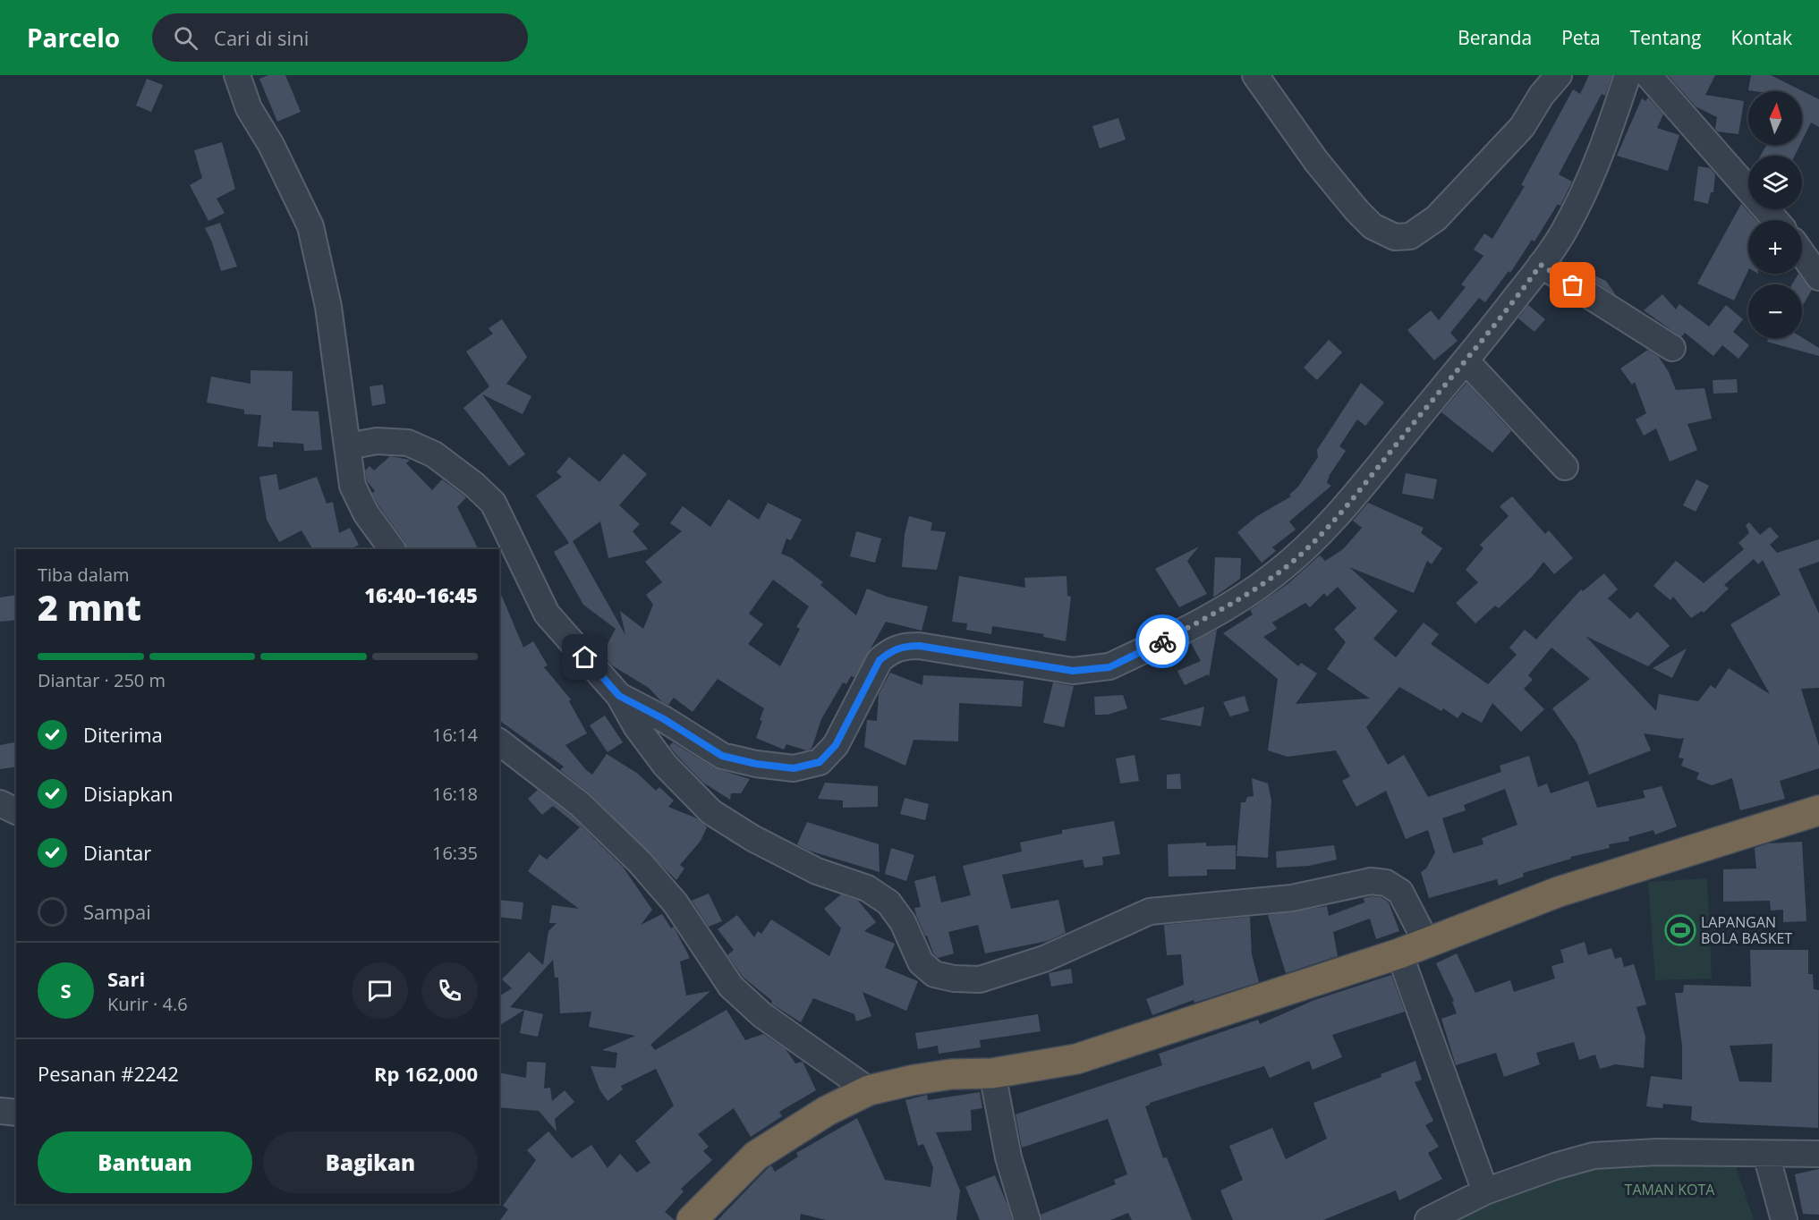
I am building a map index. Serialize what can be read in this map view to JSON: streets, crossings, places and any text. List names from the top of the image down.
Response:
{
  "parks": ["TAMAN KOTA"],
  "places": {
    "sports": ["LAPANGAN BOLA BASKET"]
  },
  "north": "top",
  "page": {
    "header": "Parcelo",
    "search": "Cari di sini",
    "nav": [
      "Beranda",
      "Peta",
      "Tentang",
      "Kontak"
    ],
    "map_buttons": ["+", "−"],
    "heading": ["2 mnt", "Tiba dalam", "16:40–16:45"],
    "panel": [
      "Sari",
      "Kurir · 4.6",
      "Pesanan #2242",
      "Rp 162,000"
    ],
    "bar": "Diantar · 250 m",
    "list": [
      ["Diterima", "16:14"],
      ["Disiapkan", "16:18"],
      ["Diantar", "16:35"],
      "Sampai"
    ],
    "round": "S",
    "buttons": ["Bantuan", "Bagikan"]
  }
}
